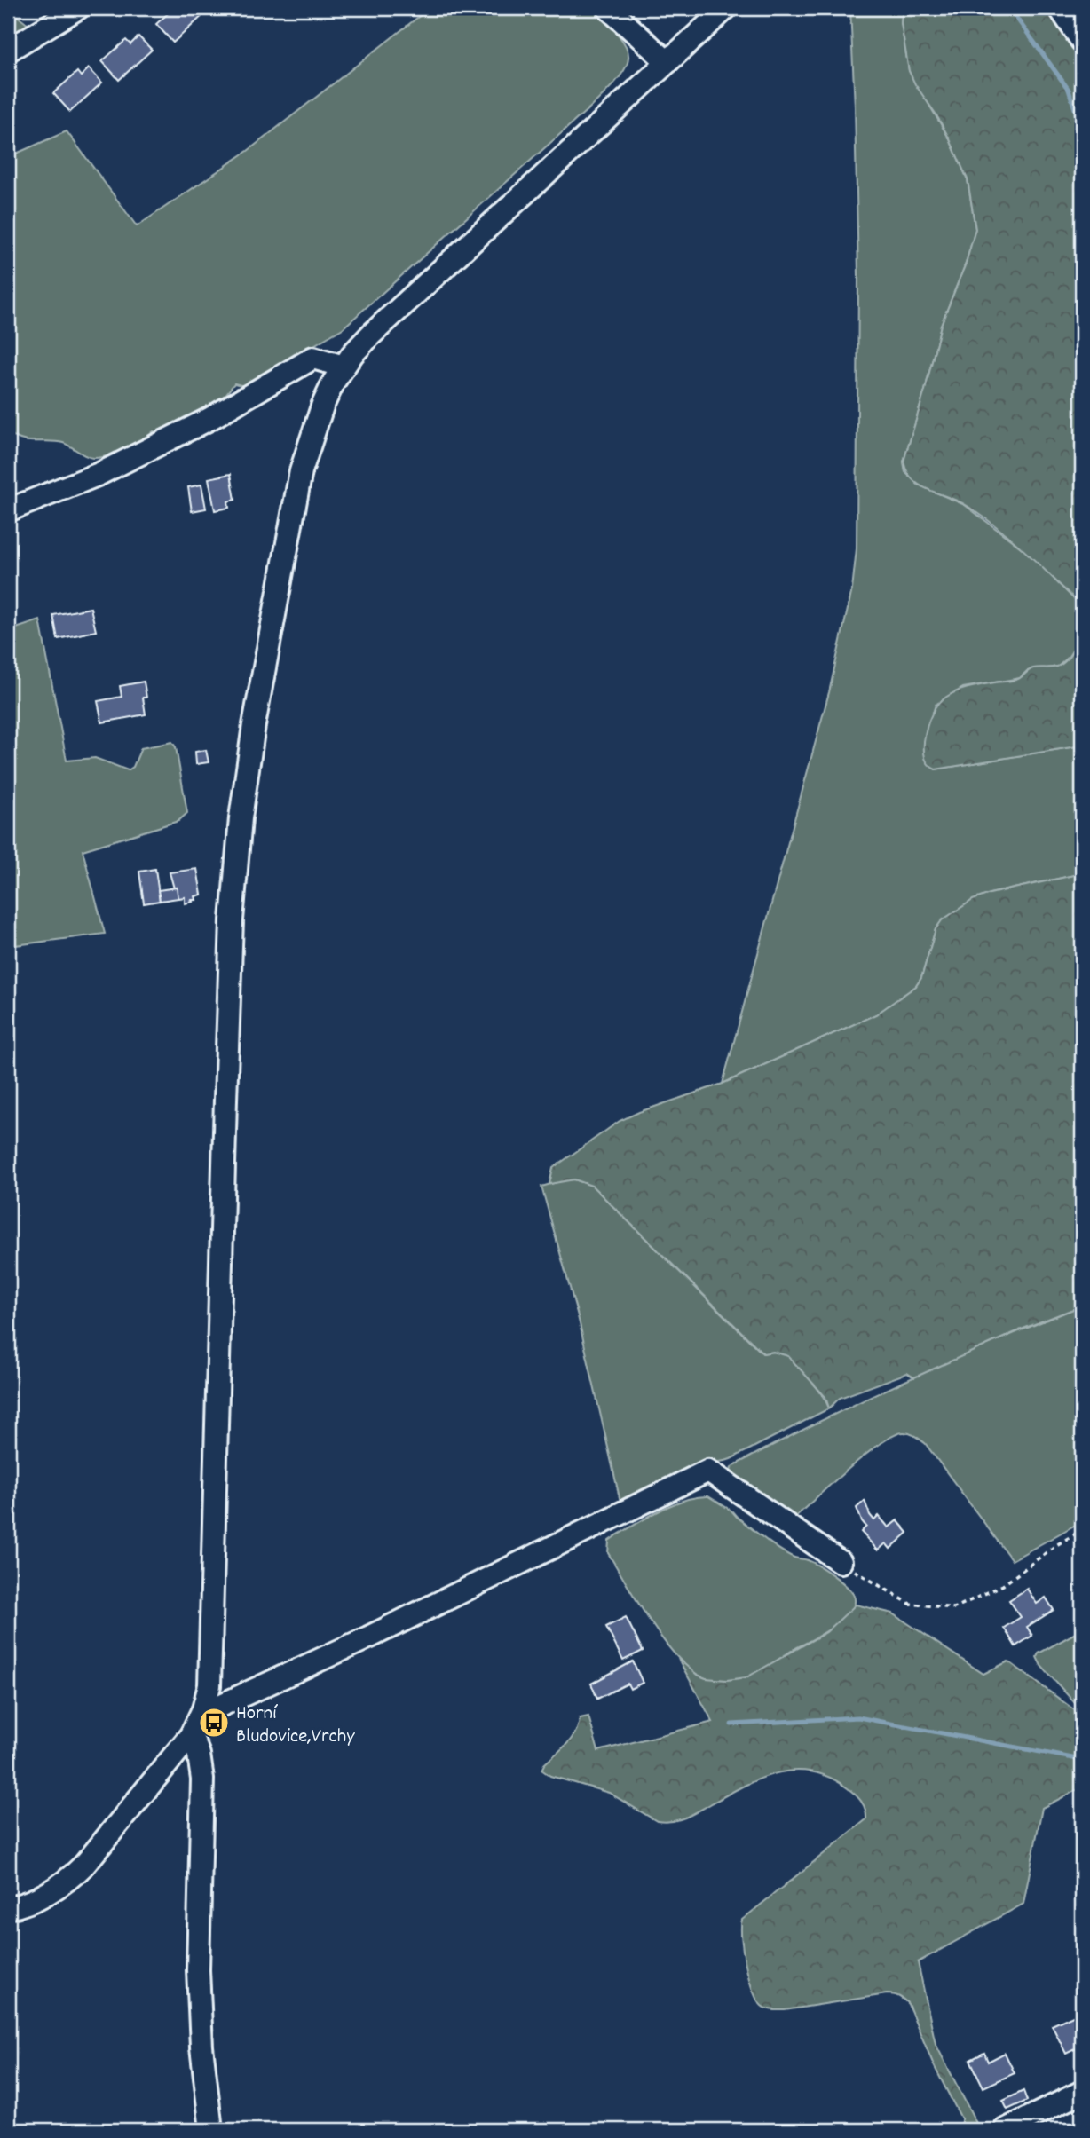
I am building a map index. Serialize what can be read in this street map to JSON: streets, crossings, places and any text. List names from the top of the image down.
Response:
{
  "places": {
    "bus stop": ["Horní Bludovice,Vrchy"]
  }
}
